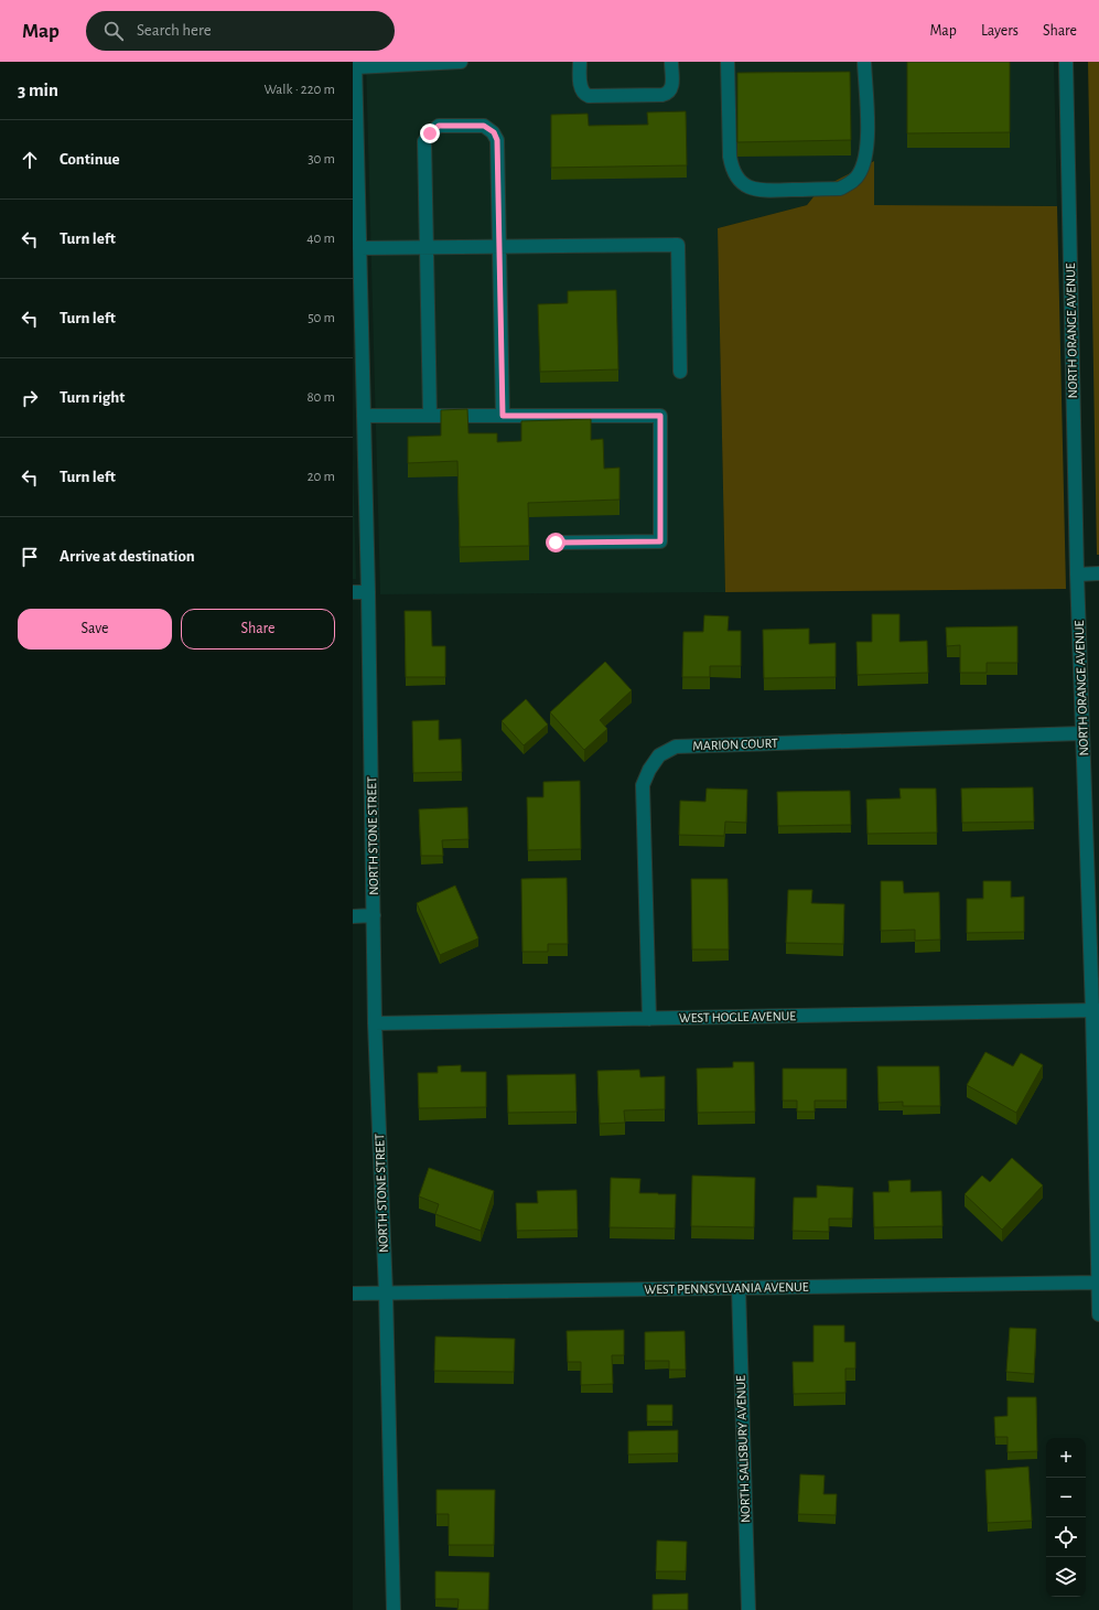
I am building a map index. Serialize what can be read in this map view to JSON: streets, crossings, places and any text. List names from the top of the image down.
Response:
{
  "streets": {
    "street": [
      "NORTH ORANGE AVENUE",
      "MARION COURT",
      "NORTH STONE STREET",
      "WEST HOGLE AVENUE",
      "WEST PENNSYLVANIA AVENUE",
      "NORTH SALISBURY AVENUE"
    ]
  },
  "crossings": [
    ["NORTH ORANGE AVENUE", "MARION COURT"],
    ["NORTH ORANGE AVENUE", "WEST HOGLE AVENUE"],
    ["NORTH ORANGE AVENUE", "WEST PENNSYLVANIA AVENUE"],
    ["MARION COURT", "WEST HOGLE AVENUE"],
    ["NORTH STONE STREET", "WEST HOGLE AVENUE"],
    ["NORTH STONE STREET", "WEST PENNSYLVANIA AVENUE"],
    ["WEST PENNSYLVANIA AVENUE", "NORTH SALISBURY AVENUE"]
  ],
  "page": {
    "header": "Map",
    "search": "Search here",
    "nav": ["Map", "Layers", "Share"],
    "heading": ["3 min", "Walk · 220 m"],
    "list": [
      ["Continue", "30 m"],
      ["Turn left", "40 m"],
      ["Turn left", "50 m"],
      ["Turn right", "80 m"],
      ["Turn left", "20 m"],
      "Arrive at destination"
    ],
    "buttons": ["Save", "Share"],
    "map_buttons": ["+", "−"]
  }
}
